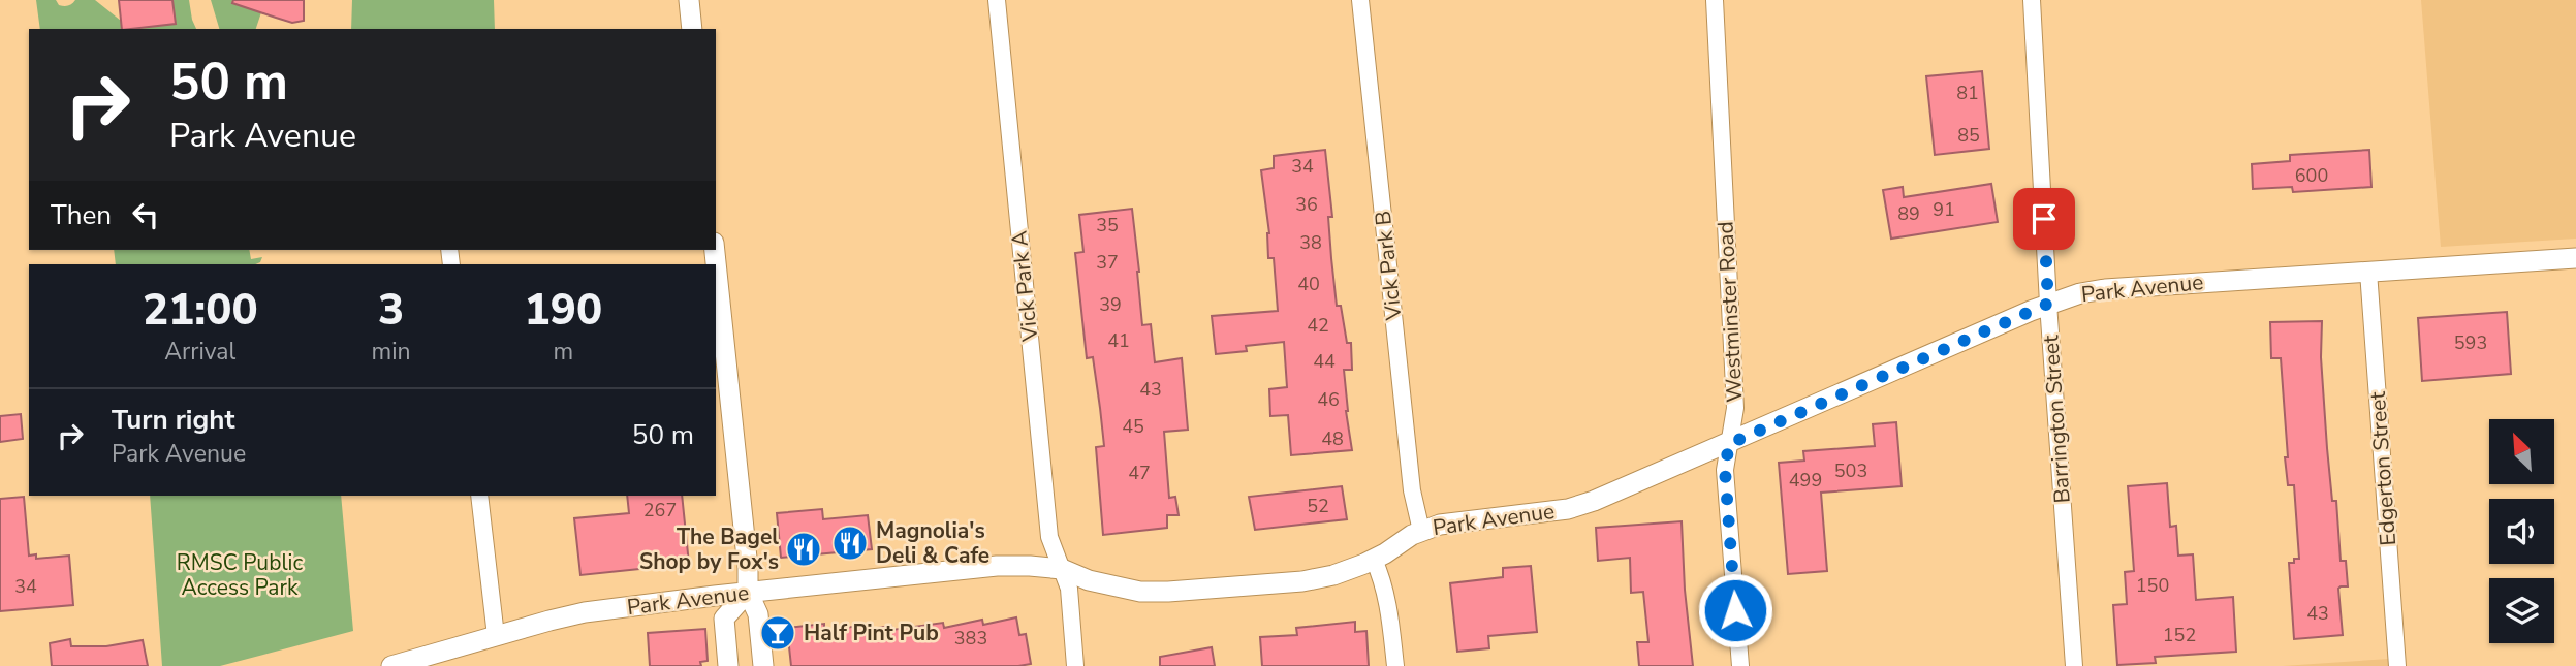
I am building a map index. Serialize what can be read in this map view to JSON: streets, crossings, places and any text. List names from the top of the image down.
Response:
{
  "streets": {
    "street": [
      "Vick Park B",
      "Vick Park A",
      "Park Avenue",
      "Westminster Road",
      "Barrington Street",
      "Edgerton Street"
    ]
  },
  "crossings": [
    ["Vick Park B", "Park Avenue"],
    ["Vick Park A", "Park Avenue"],
    ["Park Avenue", "Westminster Road"],
    ["Park Avenue", "Barrington Street"],
    ["Park Avenue", "Edgerton Street"]
  ],
  "parks": ["RMSC Public Access Park"],
  "places": {
    "restaurant": ["Magnolia's Deli & Cafe", "The Bagel Shop by Fox's"],
    "bar": ["Half Pint Pub"]
  },
  "house_numbers": [
    "81",
    "85",
    "34",
    "600",
    "36",
    "91",
    "89",
    "35",
    "38",
    "37",
    "40",
    "39",
    "42",
    "41",
    "593",
    "44",
    "43",
    "46",
    "45",
    "48",
    "503",
    "47",
    "499",
    "52",
    "267",
    "150",
    "34",
    "43",
    "152",
    "383"
  ],
  "north": "top left",
  "page": {
    "turn": ["50 m", "Park Avenue"],
    "then": "Then",
    "eta": [
      "21:00",
      "Arrival",
      "3",
      "min",
      "190",
      "m"
    ],
    "list": [
      {
        "name": "Turn right",
        "note": "Park Avenue",
        "value": "50 m"
      }
    ]
  }
}
